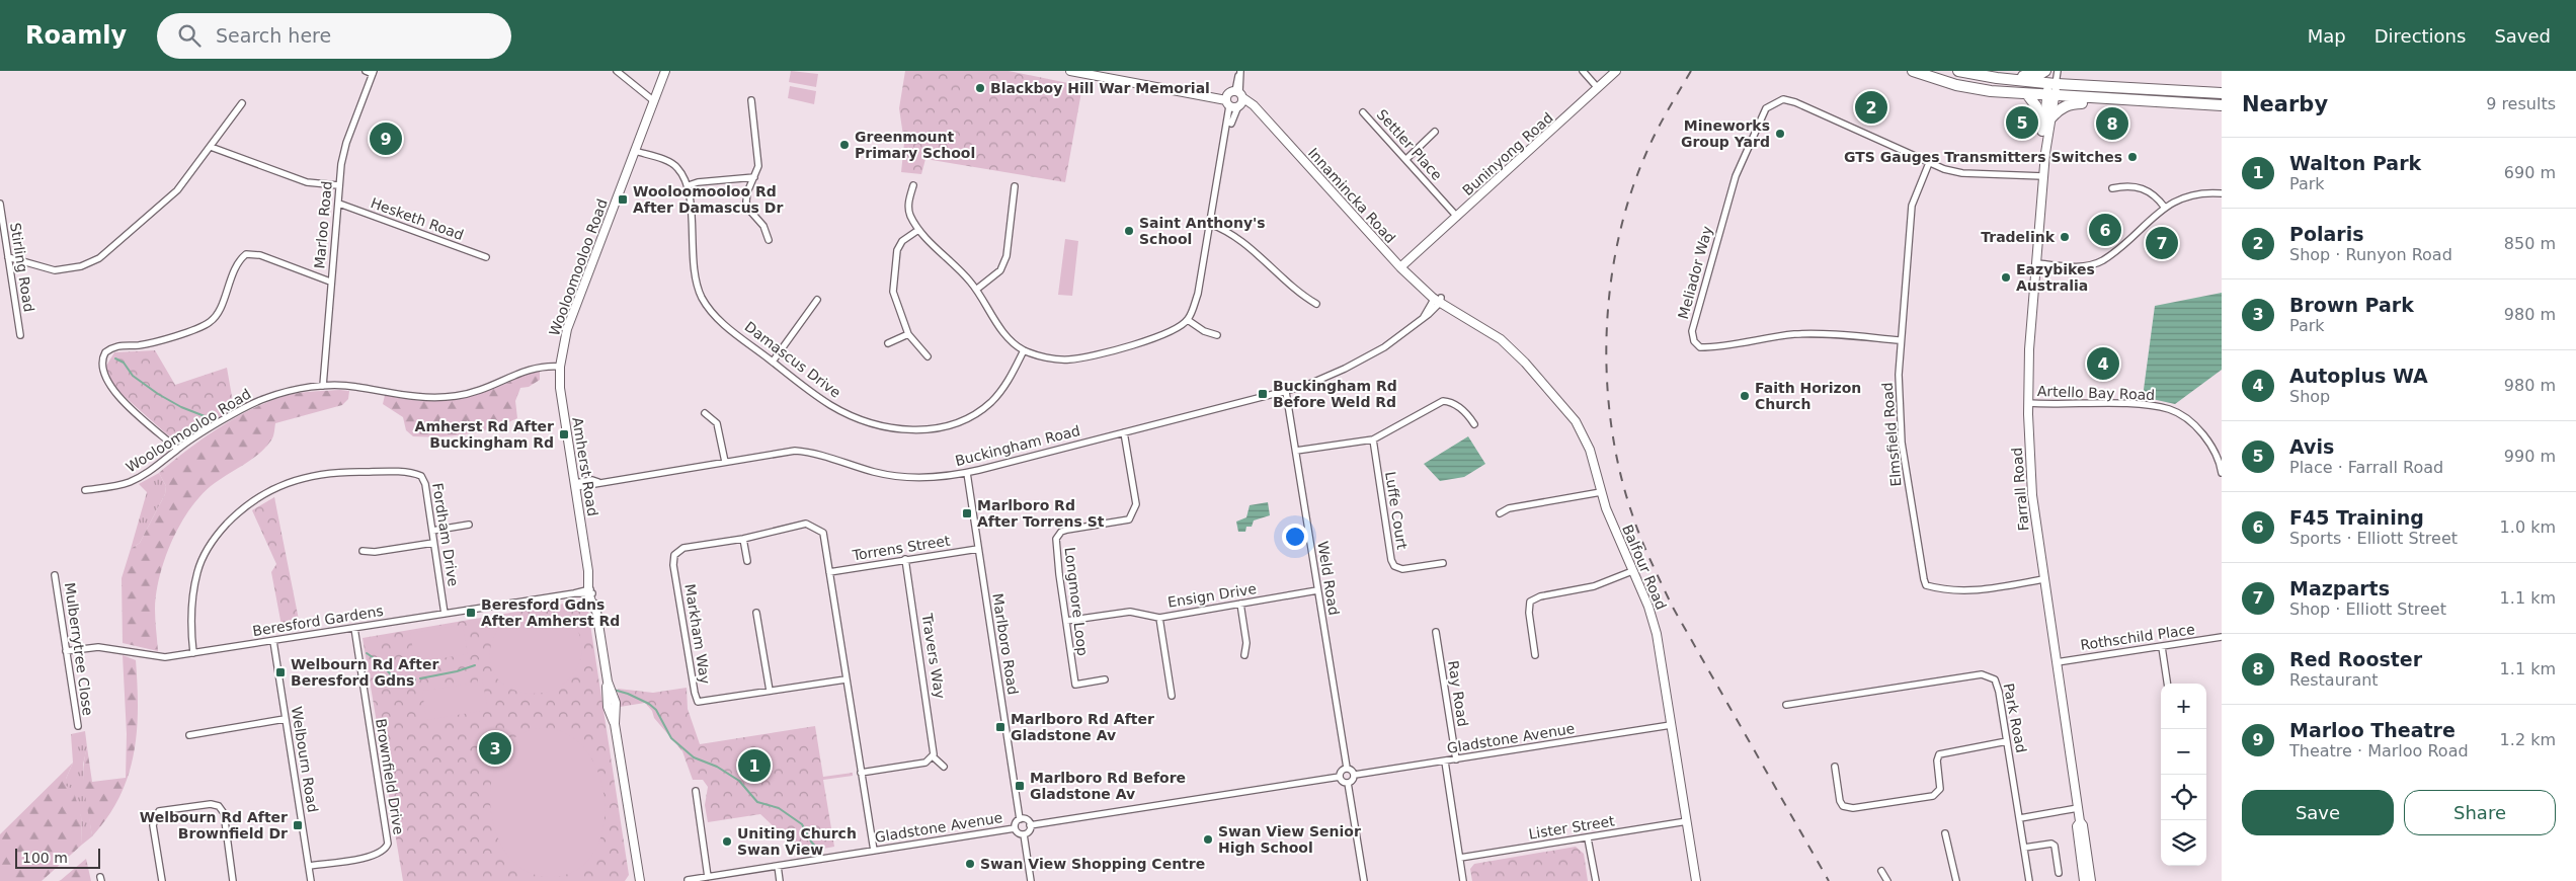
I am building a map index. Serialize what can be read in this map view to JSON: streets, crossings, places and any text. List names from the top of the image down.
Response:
{
  "streets": {
    "main road": [
      "Buninyong Road",
      "Innamincka Road",
      "Wooloomooloo Road",
      "Amherst Road",
      "Farrall Road",
      "Balfour Road"
    ],
    "street": [
      "Settler Place",
      "Hesketh Road",
      "Marloo Road",
      "Stirling Road",
      "Meliador Way",
      "Damascus Drive",
      "Artello Bay Road",
      "Elmsfield Road",
      "Buckingham Road",
      "Luffe Court",
      "Fordham Drive",
      "Torrens Street",
      "Weld Road",
      "Ensign Drive",
      "Longmore Loop",
      "Beresford Gardens",
      "Markham Way",
      "Rothschild Place",
      "Marlboro Road",
      "Mulberrytree Close",
      "Travers Way",
      "Ray Road",
      "Park Road",
      "Gladstone Avenue",
      "Welbourn Road",
      "Brownfield Drive",
      "Lister Street"
    ]
  },
  "crossings": [
    ["Settler Place", "Buninyong Road"],
    ["Buninyong Road", "Innamincka Road"],
    ["Innamincka Road", "Buckingham Road"],
    ["Innamincka Road", "Balfour Road"],
    ["Hesketh Road", "Marloo Road"],
    ["Marloo Road", "Wooloomooloo Road"],
    ["Wooloomooloo Road", "Amherst Road"],
    ["Meliador Way", "Elmsfield Road"],
    ["Artello Bay Road", "Farrall Road"],
    ["Elmsfield Road", "Farrall Road"],
    ["Buckingham Road", "Amherst Road"],
    ["Buckingham Road", "Balfour Road"],
    ["Buckingham Road", "Weld Road"],
    ["Buckingham Road", "Longmore Loop"],
    ["Buckingham Road", "Marlboro Road"],
    ["Amherst Road", "Beresford Gardens"],
    ["Farrall Road", "Rothschild Place"],
    ["Fordham Drive", "Beresford Gardens"],
    ["Torrens Street", "Markham Way"],
    ["Torrens Street", "Marlboro Road"],
    ["Torrens Street", "Travers Way"],
    ["Balfour Road", "Gladstone Avenue"],
    ["Balfour Road", "Lister Street"],
    ["Weld Road", "Ensign Drive"],
    ["Weld Road", "Gladstone Avenue"],
    ["Beresford Gardens", "Mulberrytree Close"],
    ["Beresford Gardens", "Welbourn Road"],
    ["Beresford Gardens", "Brownfield Drive"],
    ["Markham Way", "Gladstone Avenue"],
    ["Marlboro Road", "Gladstone Avenue"],
    ["Ray Road", "Gladstone Avenue"],
    ["Welbourn Road", "Brownfield Drive"]
  ],
  "places": {
    "other": [
      "Blackboy Hill War Memorial",
      "Mineworks Group Yard",
      "Greenmount Primary School",
      "GTS Gauges Transmitters Switches",
      "Saint Anthony's School",
      "Tradelink",
      "Eazybikes Australia",
      "Faith Horizon Church",
      "Swan View Senior High School",
      "Uniting Church Swan View",
      "Swan View Shopping Centre"
    ],
    "transit": [
      "Wooloomooloo Rd After Damascus Dr",
      "Buckingham Rd Before Weld Rd",
      "Amherst Rd After Buckingham Rd",
      "Marlboro Rd After Torrens St",
      "Beresford Gdns After Amherst Rd",
      "Welbourn Rd After Beresford Gdns",
      "Marlboro Rd After Gladstone Av",
      "Marlboro Rd Before Gladstone Av",
      "Welbourn Rd After Brownfield Dr"
    ]
  },
  "scale_bar": "100 m",
  "page": {
    "header": "Roamly",
    "search": "Search here",
    "nav": ["Map", "Directions", "Saved"],
    "heading": ["Nearby", "9 results"],
    "pins": [
      "2",
      "5",
      "8",
      "9",
      "6",
      "7",
      "4",
      "3",
      "1"
    ],
    "list": [
      {
        "mark": "1",
        "name": "Walton Park",
        "note": "Park",
        "value": "690 m"
      },
      {
        "mark": "2",
        "name": "Polaris",
        "note": "Shop · Runyon Road",
        "value": "850 m"
      },
      {
        "mark": "3",
        "name": "Brown Park",
        "note": "Park",
        "value": "980 m"
      },
      {
        "mark": "4",
        "name": "Autoplus WA",
        "note": "Shop",
        "value": "980 m"
      },
      {
        "mark": "5",
        "name": "Avis",
        "note": "Place · Farrall Road",
        "value": "990 m"
      },
      {
        "mark": "6",
        "name": "F45 Training",
        "note": "Sports · Elliott Street",
        "value": "1.0 km"
      },
      {
        "mark": "7",
        "name": "Mazparts",
        "note": "Shop · Elliott Street",
        "value": "1.1 km"
      },
      {
        "mark": "8",
        "name": "Red Rooster",
        "note": "Restaurant",
        "value": "1.1 km"
      },
      {
        "mark": "9",
        "name": "Marloo Theatre",
        "note": "Theatre · Marloo Road",
        "value": "1.2 km"
      }
    ],
    "map_buttons": ["+", "−"],
    "buttons": ["Save", "Share"],
    "scale": "100 m"
  }
}
